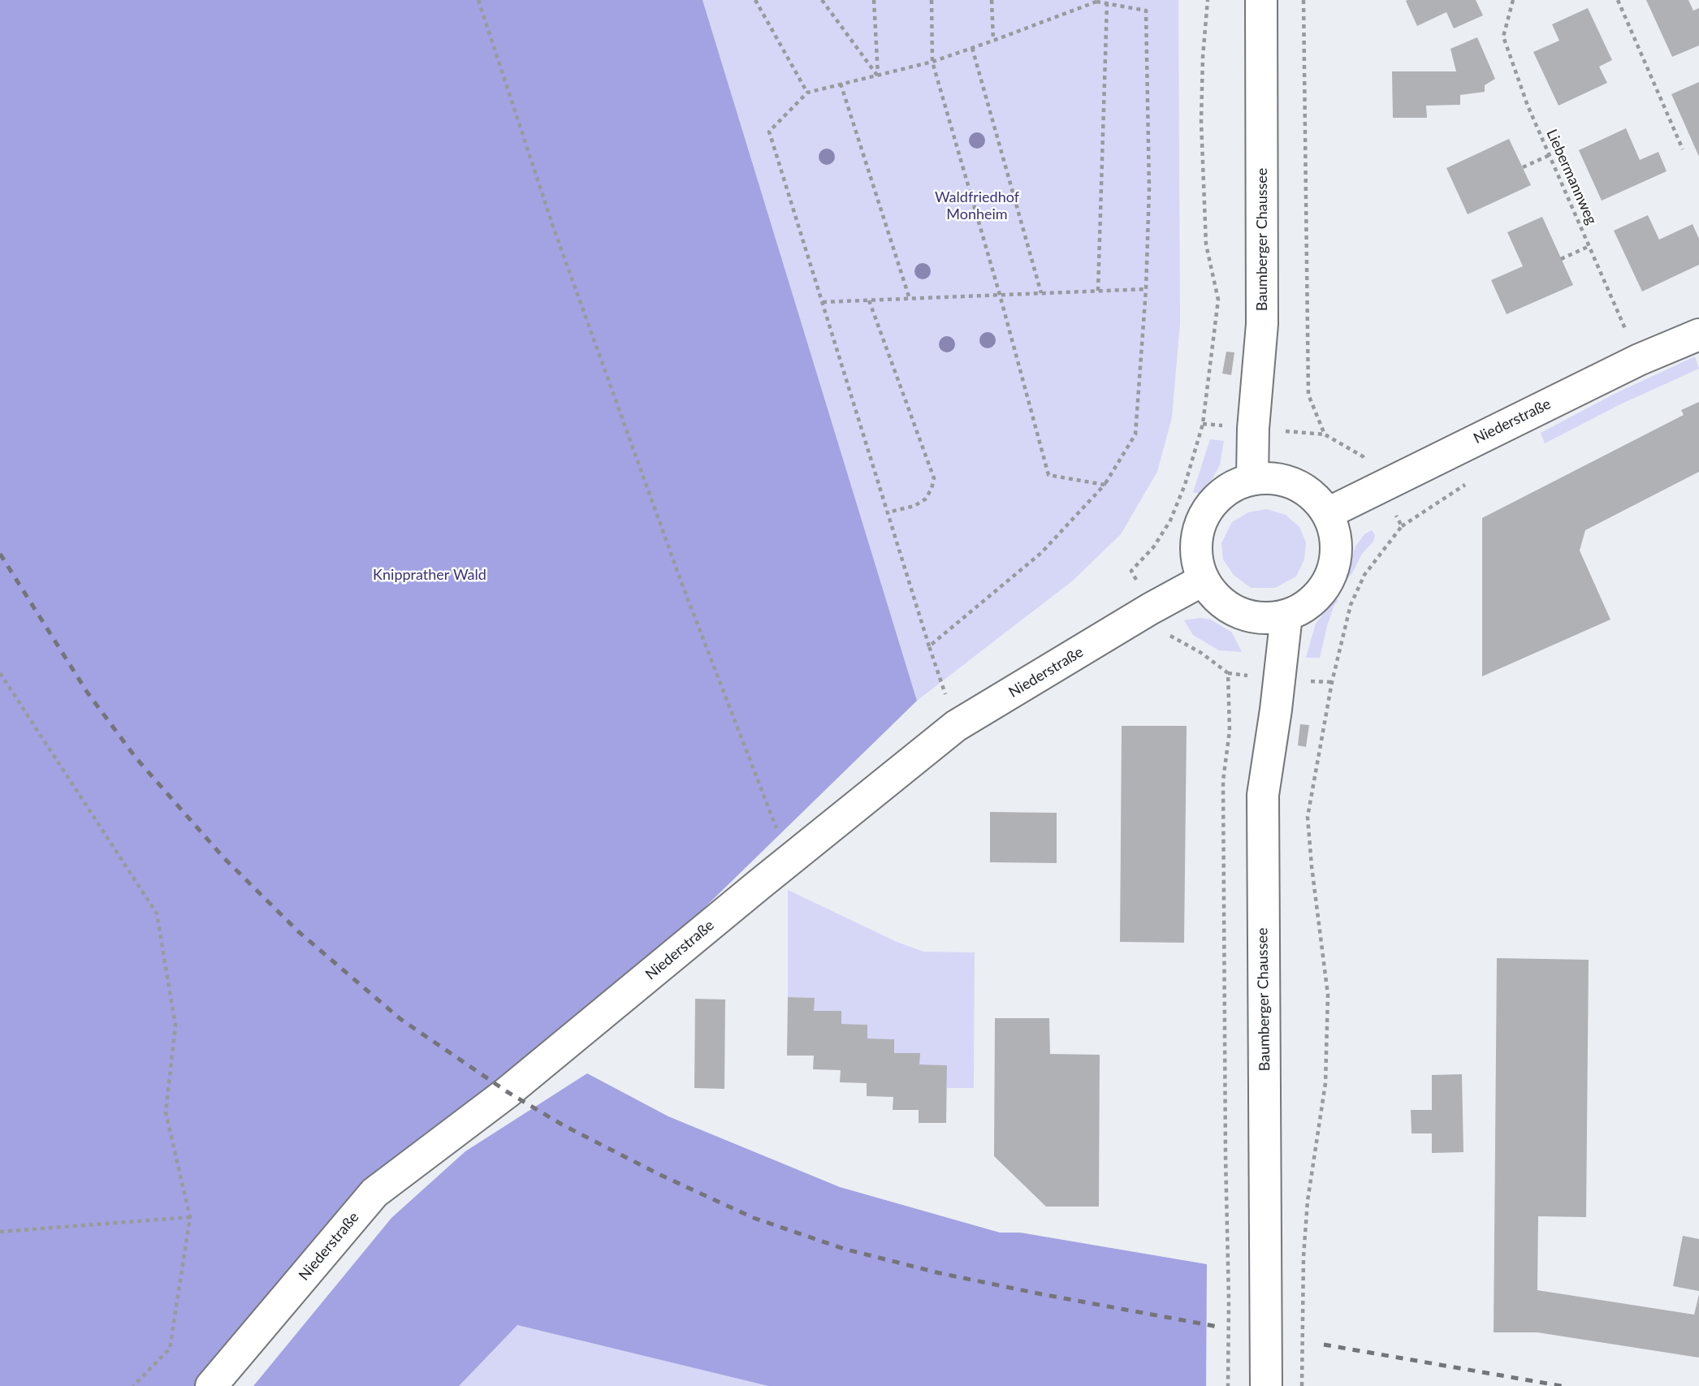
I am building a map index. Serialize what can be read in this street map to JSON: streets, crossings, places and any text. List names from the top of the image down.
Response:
{
  "streets": {
    "street": ["Baumberger Chaussee", "Niederstraße"],
    "path": ["Liebermannweg"]
  },
  "crossings": [
    ["Liebermannweg", "Niederstraße"],
    ["Baumberger Chaussee", "Niederstraße"]
  ],
  "parks": ["Waldfriedhof Monheim", "Knipprather Wald"]
}
